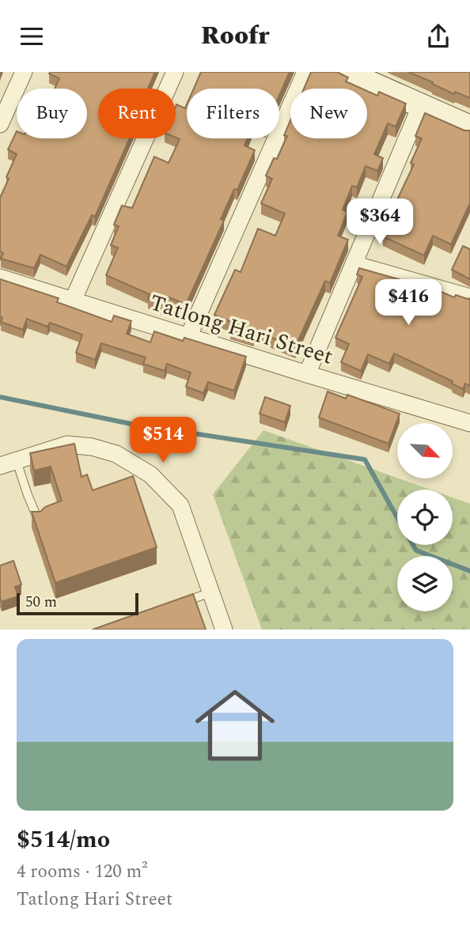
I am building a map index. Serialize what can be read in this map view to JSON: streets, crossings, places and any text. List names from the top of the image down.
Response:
{
  "streets": {
    "street": ["Tatlong Hari Street"]
  },
  "scale_bar": "50 m",
  "north": "bottom right",
  "page": {
    "header": "Roofr",
    "chip": [
      "Buy",
      "Rent",
      "Filters",
      "New"
    ],
    "price": ["$364", "$416", "$514"],
    "scale": "50 m",
    "list": [
      {
        "name": "$514/mo",
        "note": "4 rooms · 120 m² · Tatlong Hari Street"
      }
    ]
  }
}
